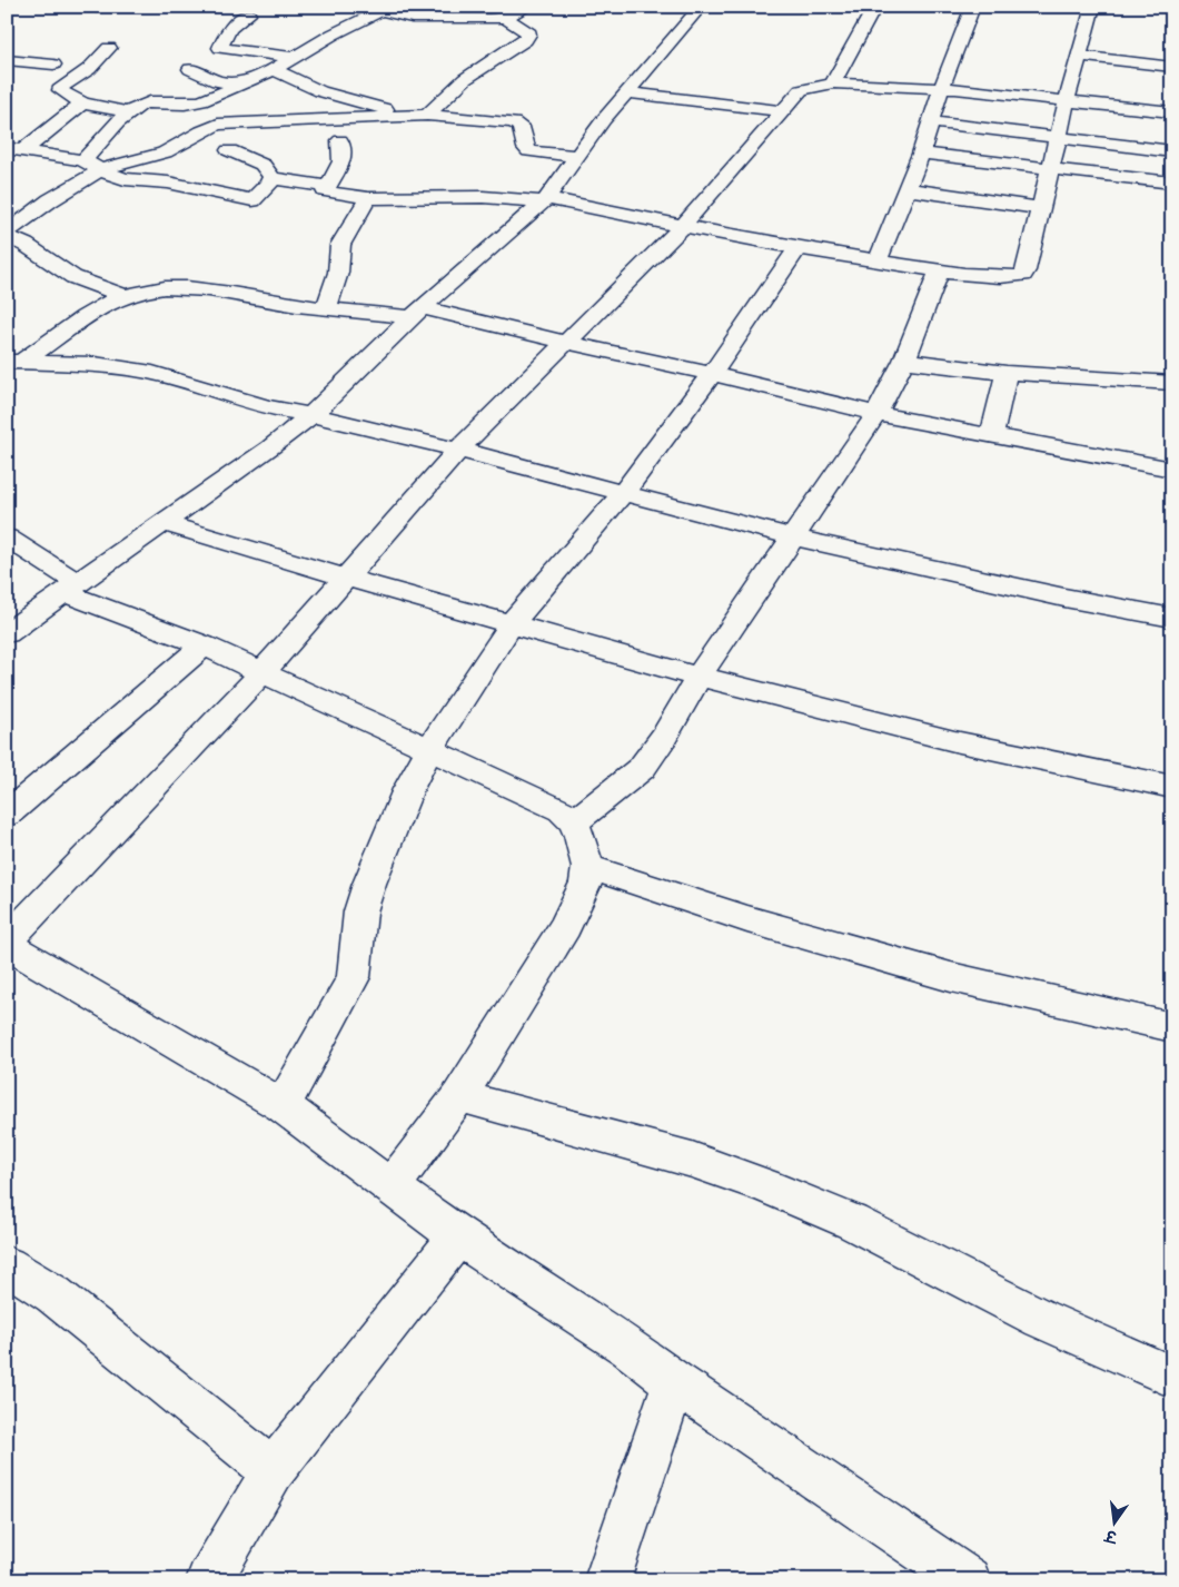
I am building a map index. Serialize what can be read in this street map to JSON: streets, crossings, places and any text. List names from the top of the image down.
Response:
{
  "north": "bottom"
}
